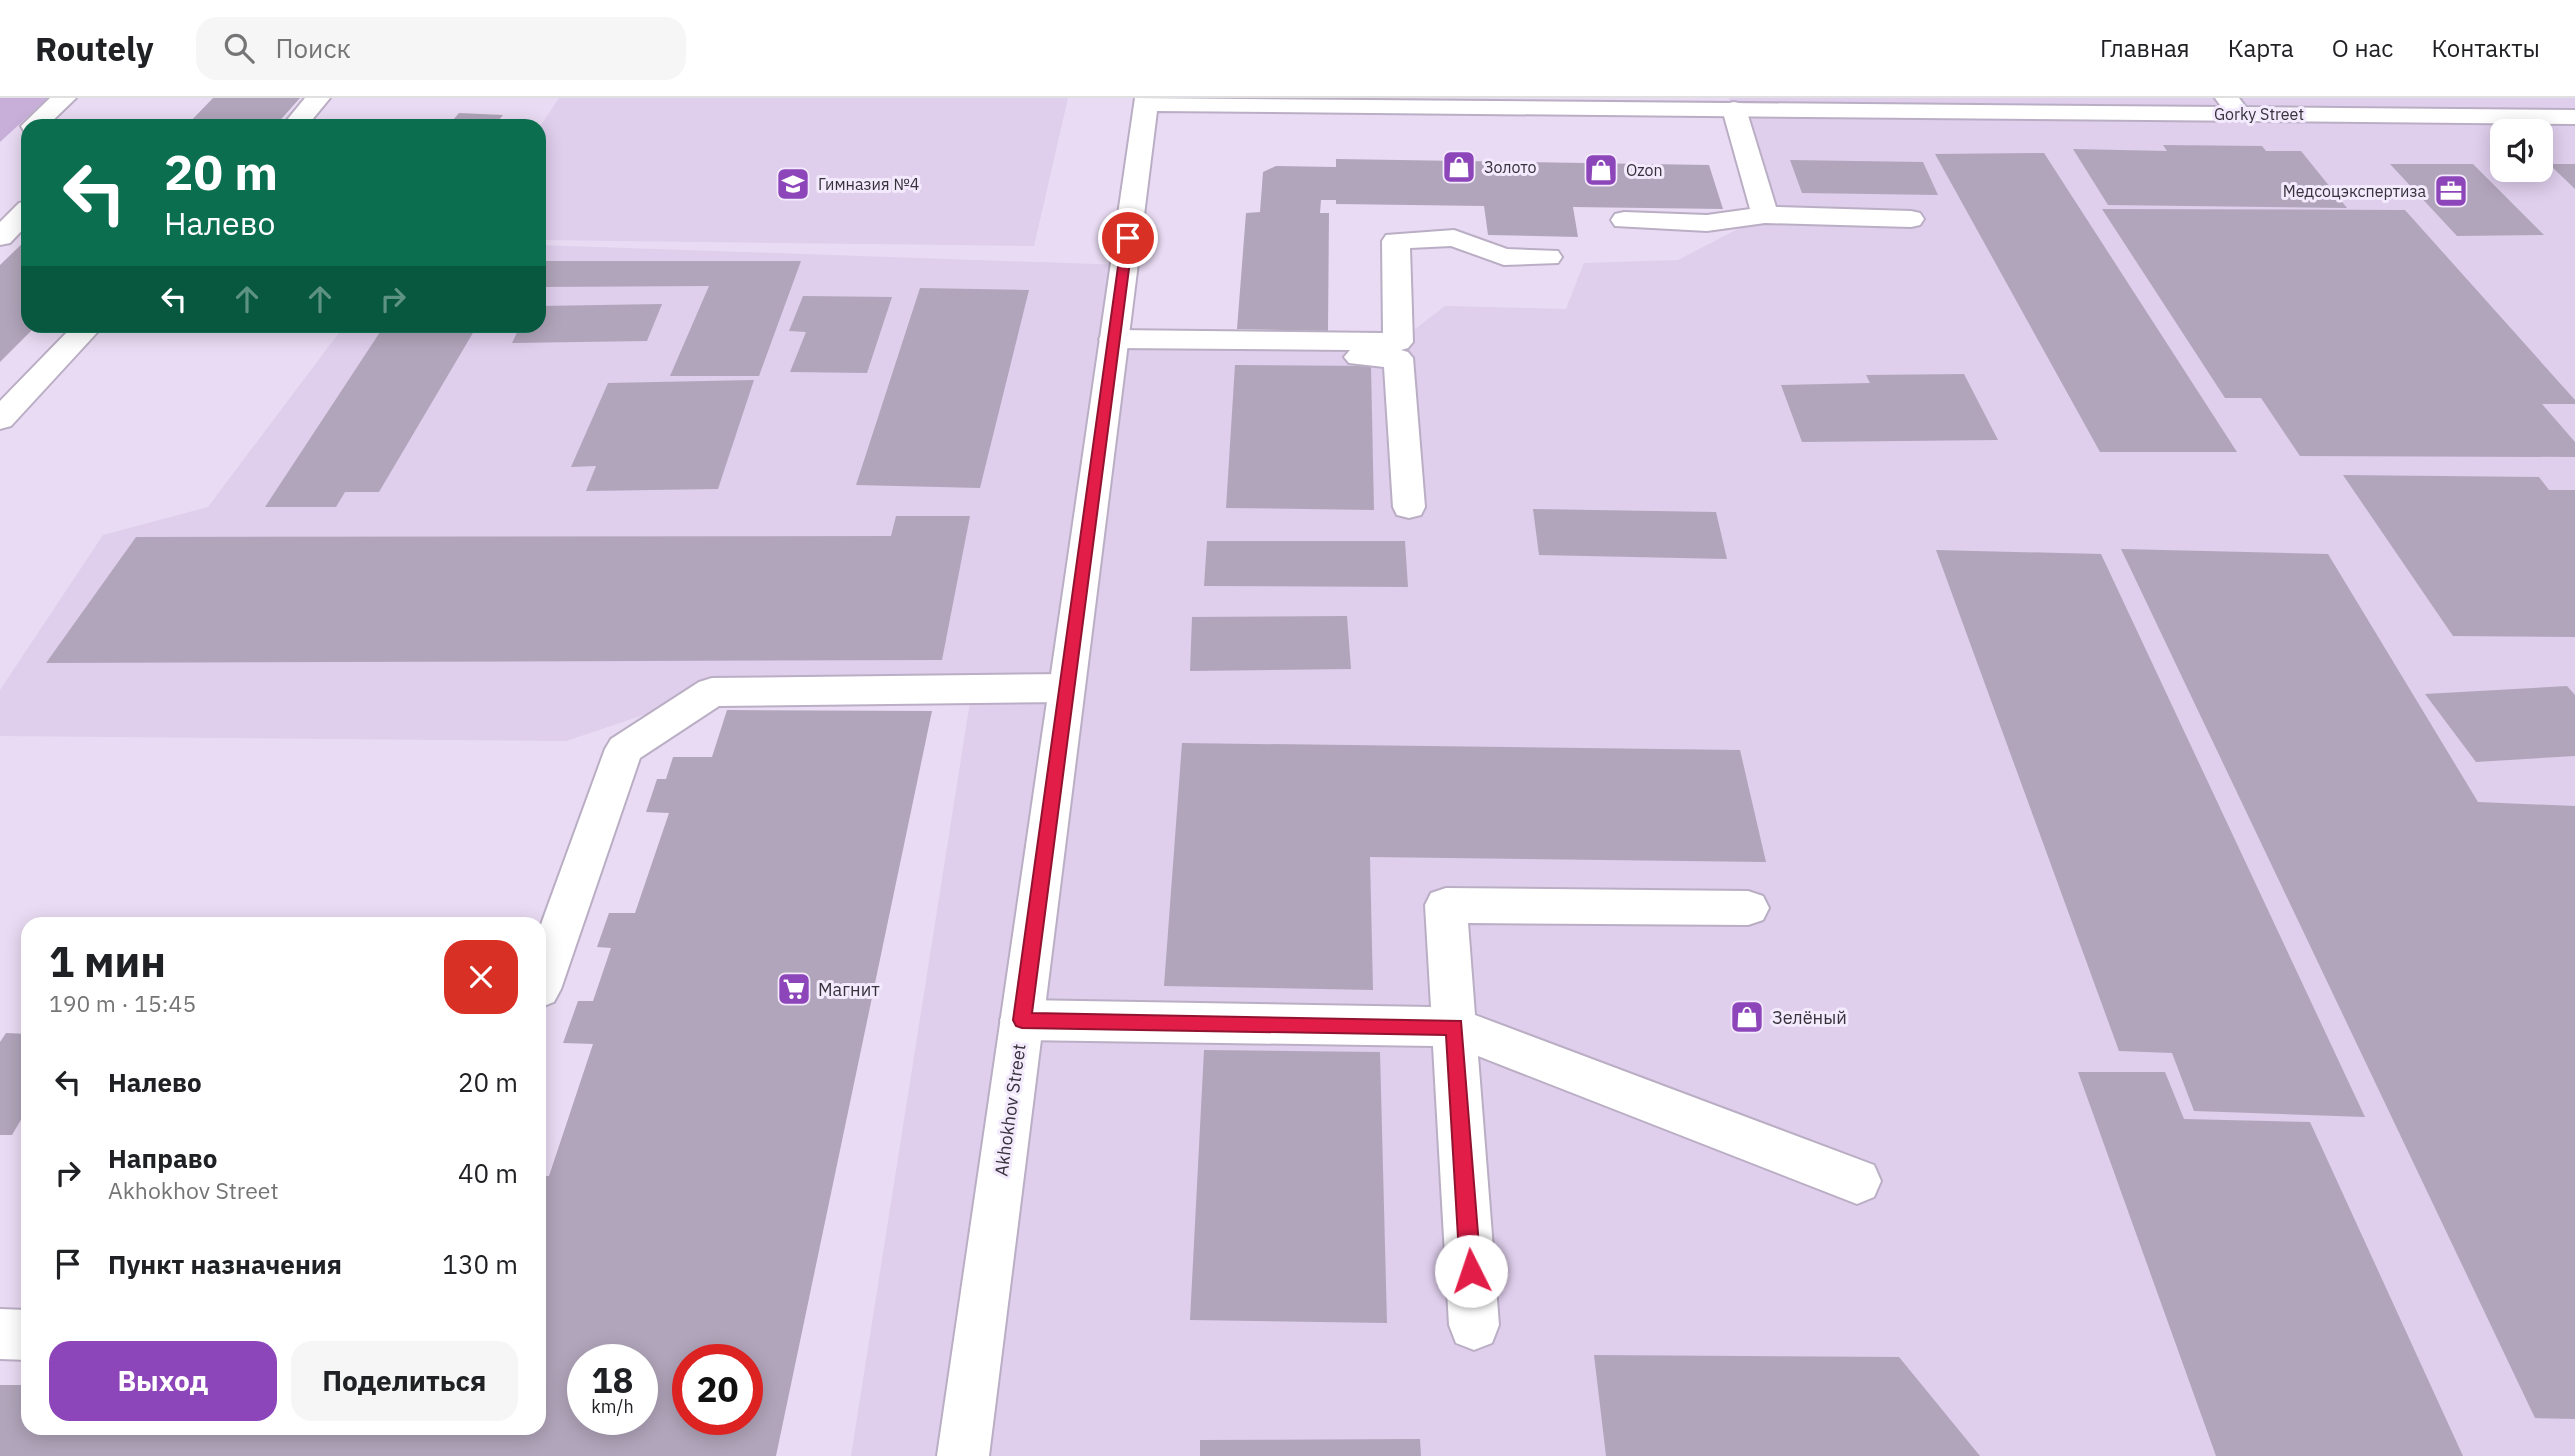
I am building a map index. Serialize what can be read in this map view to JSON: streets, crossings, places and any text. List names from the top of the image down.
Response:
{
  "streets": {
    "street": ["Gorky Street", "Akhokhov Street"]
  },
  "crossings": [
    ["Gorky Street", "Akhokhov Street"]
  ],
  "places": {
    "shop": ["Золото", "Ozon", "Зелёный"],
    "school or university": ["Гимназия №4"],
    "office": ["Медсоцэкспертиза"],
    "supermarket": ["Магнит"]
  },
  "page": {
    "header": "Routely",
    "search": "Поиск",
    "nav": [
      "Главная",
      "Карта",
      "О нас",
      "Контакты"
    ],
    "turn": ["20 m", "Налево"],
    "heading": ["1 мин", "190 m · 15:45"],
    "list": [
      {
        "name": "Налево",
        "value": "20 m"
      },
      {
        "name": "Направо",
        "note": "Akhokhov Street",
        "value": "40 m"
      },
      {
        "name": "Пункт назначения",
        "value": "130 m"
      }
    ],
    "buttons": ["Выход", "Поделиться"],
    "speed": "18 km/h",
    "limit": "20"
  }
}
